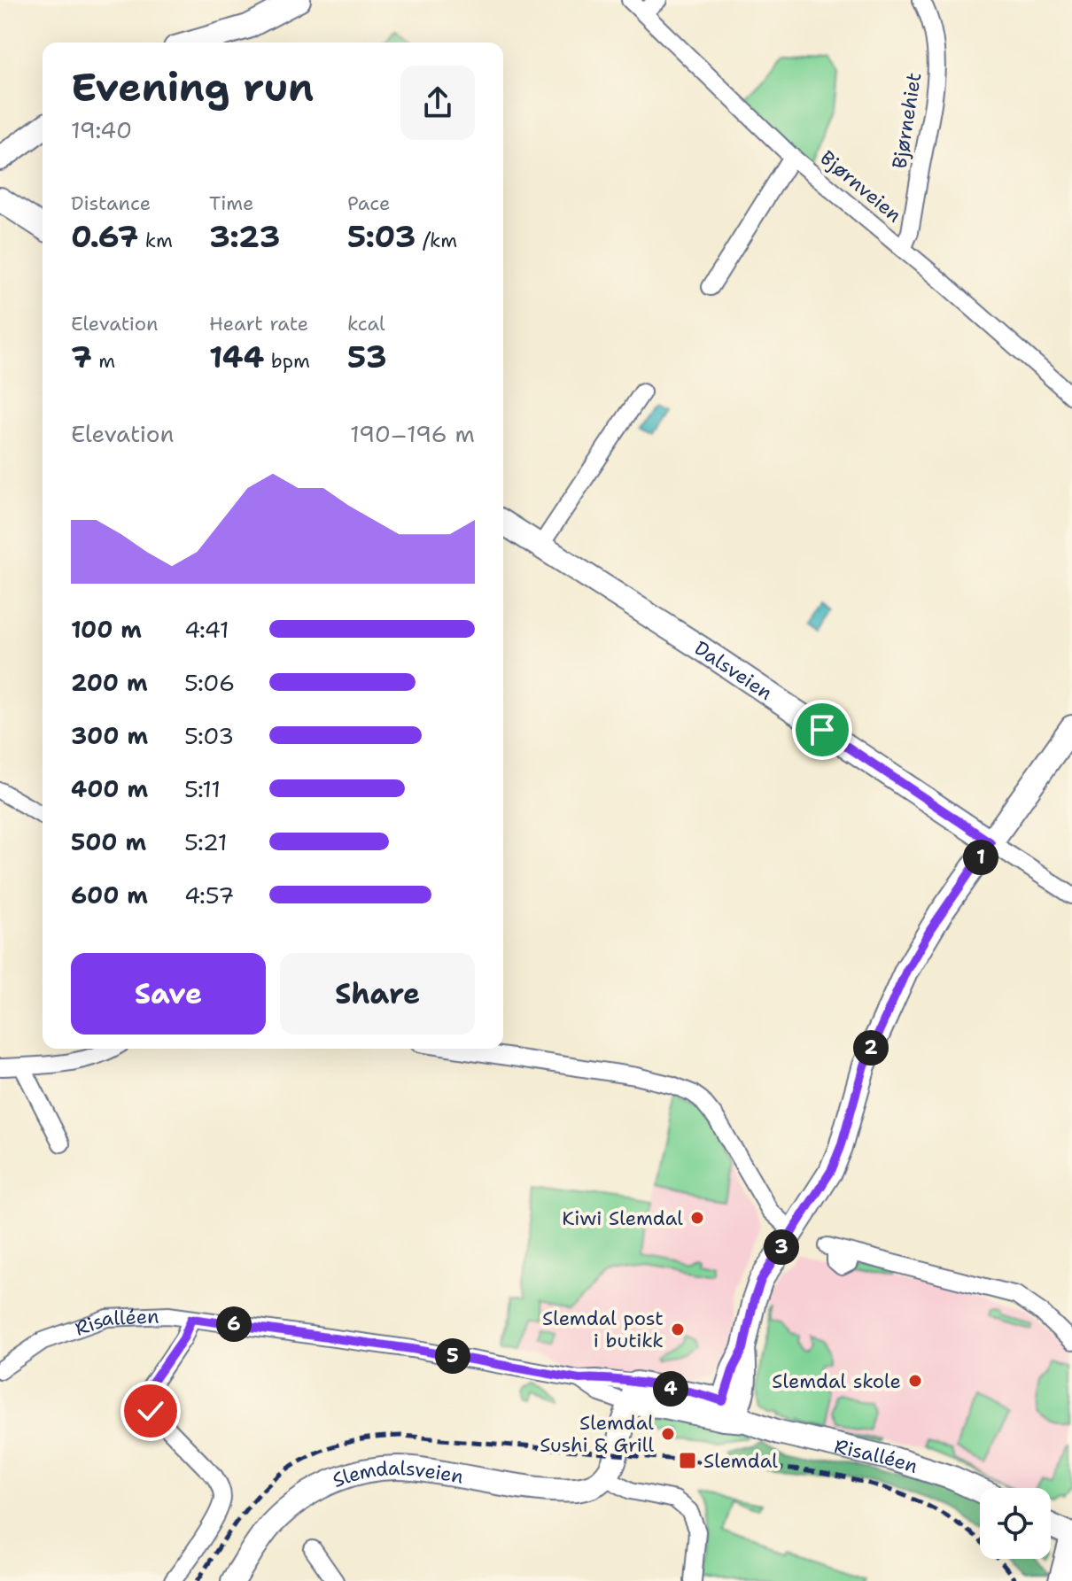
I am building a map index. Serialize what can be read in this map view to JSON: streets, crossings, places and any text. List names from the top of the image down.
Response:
{
  "streets": {
    "street": [
      "Bjørnehiet",
      "Bjørnveien",
      "Dalsveien",
      "Risalléen",
      "Slemdalsveien"
    ]
  },
  "crossings": [
    ["Bjørnehiet", "Bjørnveien"]
  ],
  "places": {
    "other": [
      "Kiwi Slemdal",
      "Slemdal post i butikk",
      "Slemdal skole",
      "Slemdal Sushi & Grill"
    ],
    "transit": ["Slemdal"]
  },
  "page": {
    "heading": ["Evening run", "19:40"],
    "stats": [
      ["Distance", "0.67 km"],
      ["Time", "3:23"],
      ["Pace", "5:03 /km"],
      ["Elevation", "7 m"],
      ["Heart rate", "144 bpm"],
      ["kcal", "53"]
    ],
    "chart": ["Elevation", "190–196 m"],
    "list": [
      {
        "name": "100 m",
        "note": "4:41"
      },
      {
        "name": "200 m",
        "note": "5:06"
      },
      {
        "name": "300 m",
        "note": "5:03"
      },
      {
        "name": "400 m",
        "note": "5:11"
      },
      {
        "name": "500 m",
        "note": "5:21"
      },
      {
        "name": "600 m",
        "note": "4:57"
      }
    ],
    "pins": [
      "1",
      "2",
      "3",
      "6",
      "5",
      "4"
    ],
    "buttons": ["Save", "Share"]
  }
}
